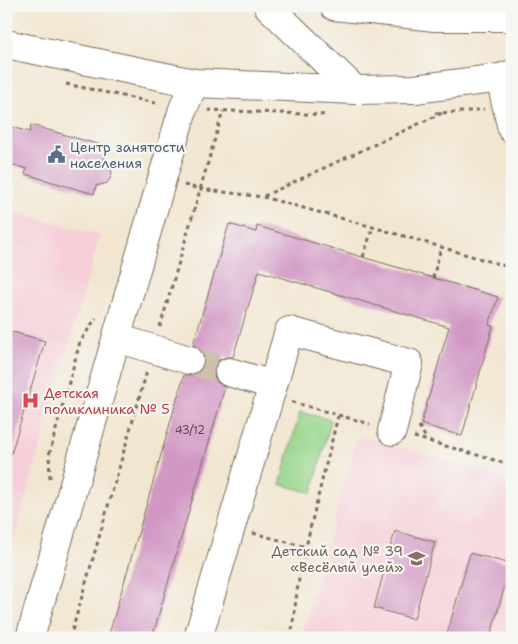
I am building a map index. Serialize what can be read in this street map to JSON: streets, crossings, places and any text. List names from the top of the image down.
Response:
{
  "places": {
    "public building": ["Центр занятости населения"],
    "hospital": ["Детская поликлиника № 5"],
    "school or university": ["Детский сад № 39 «Весёлый улей»"]
  },
  "house_numbers": ["43/12"]
}
